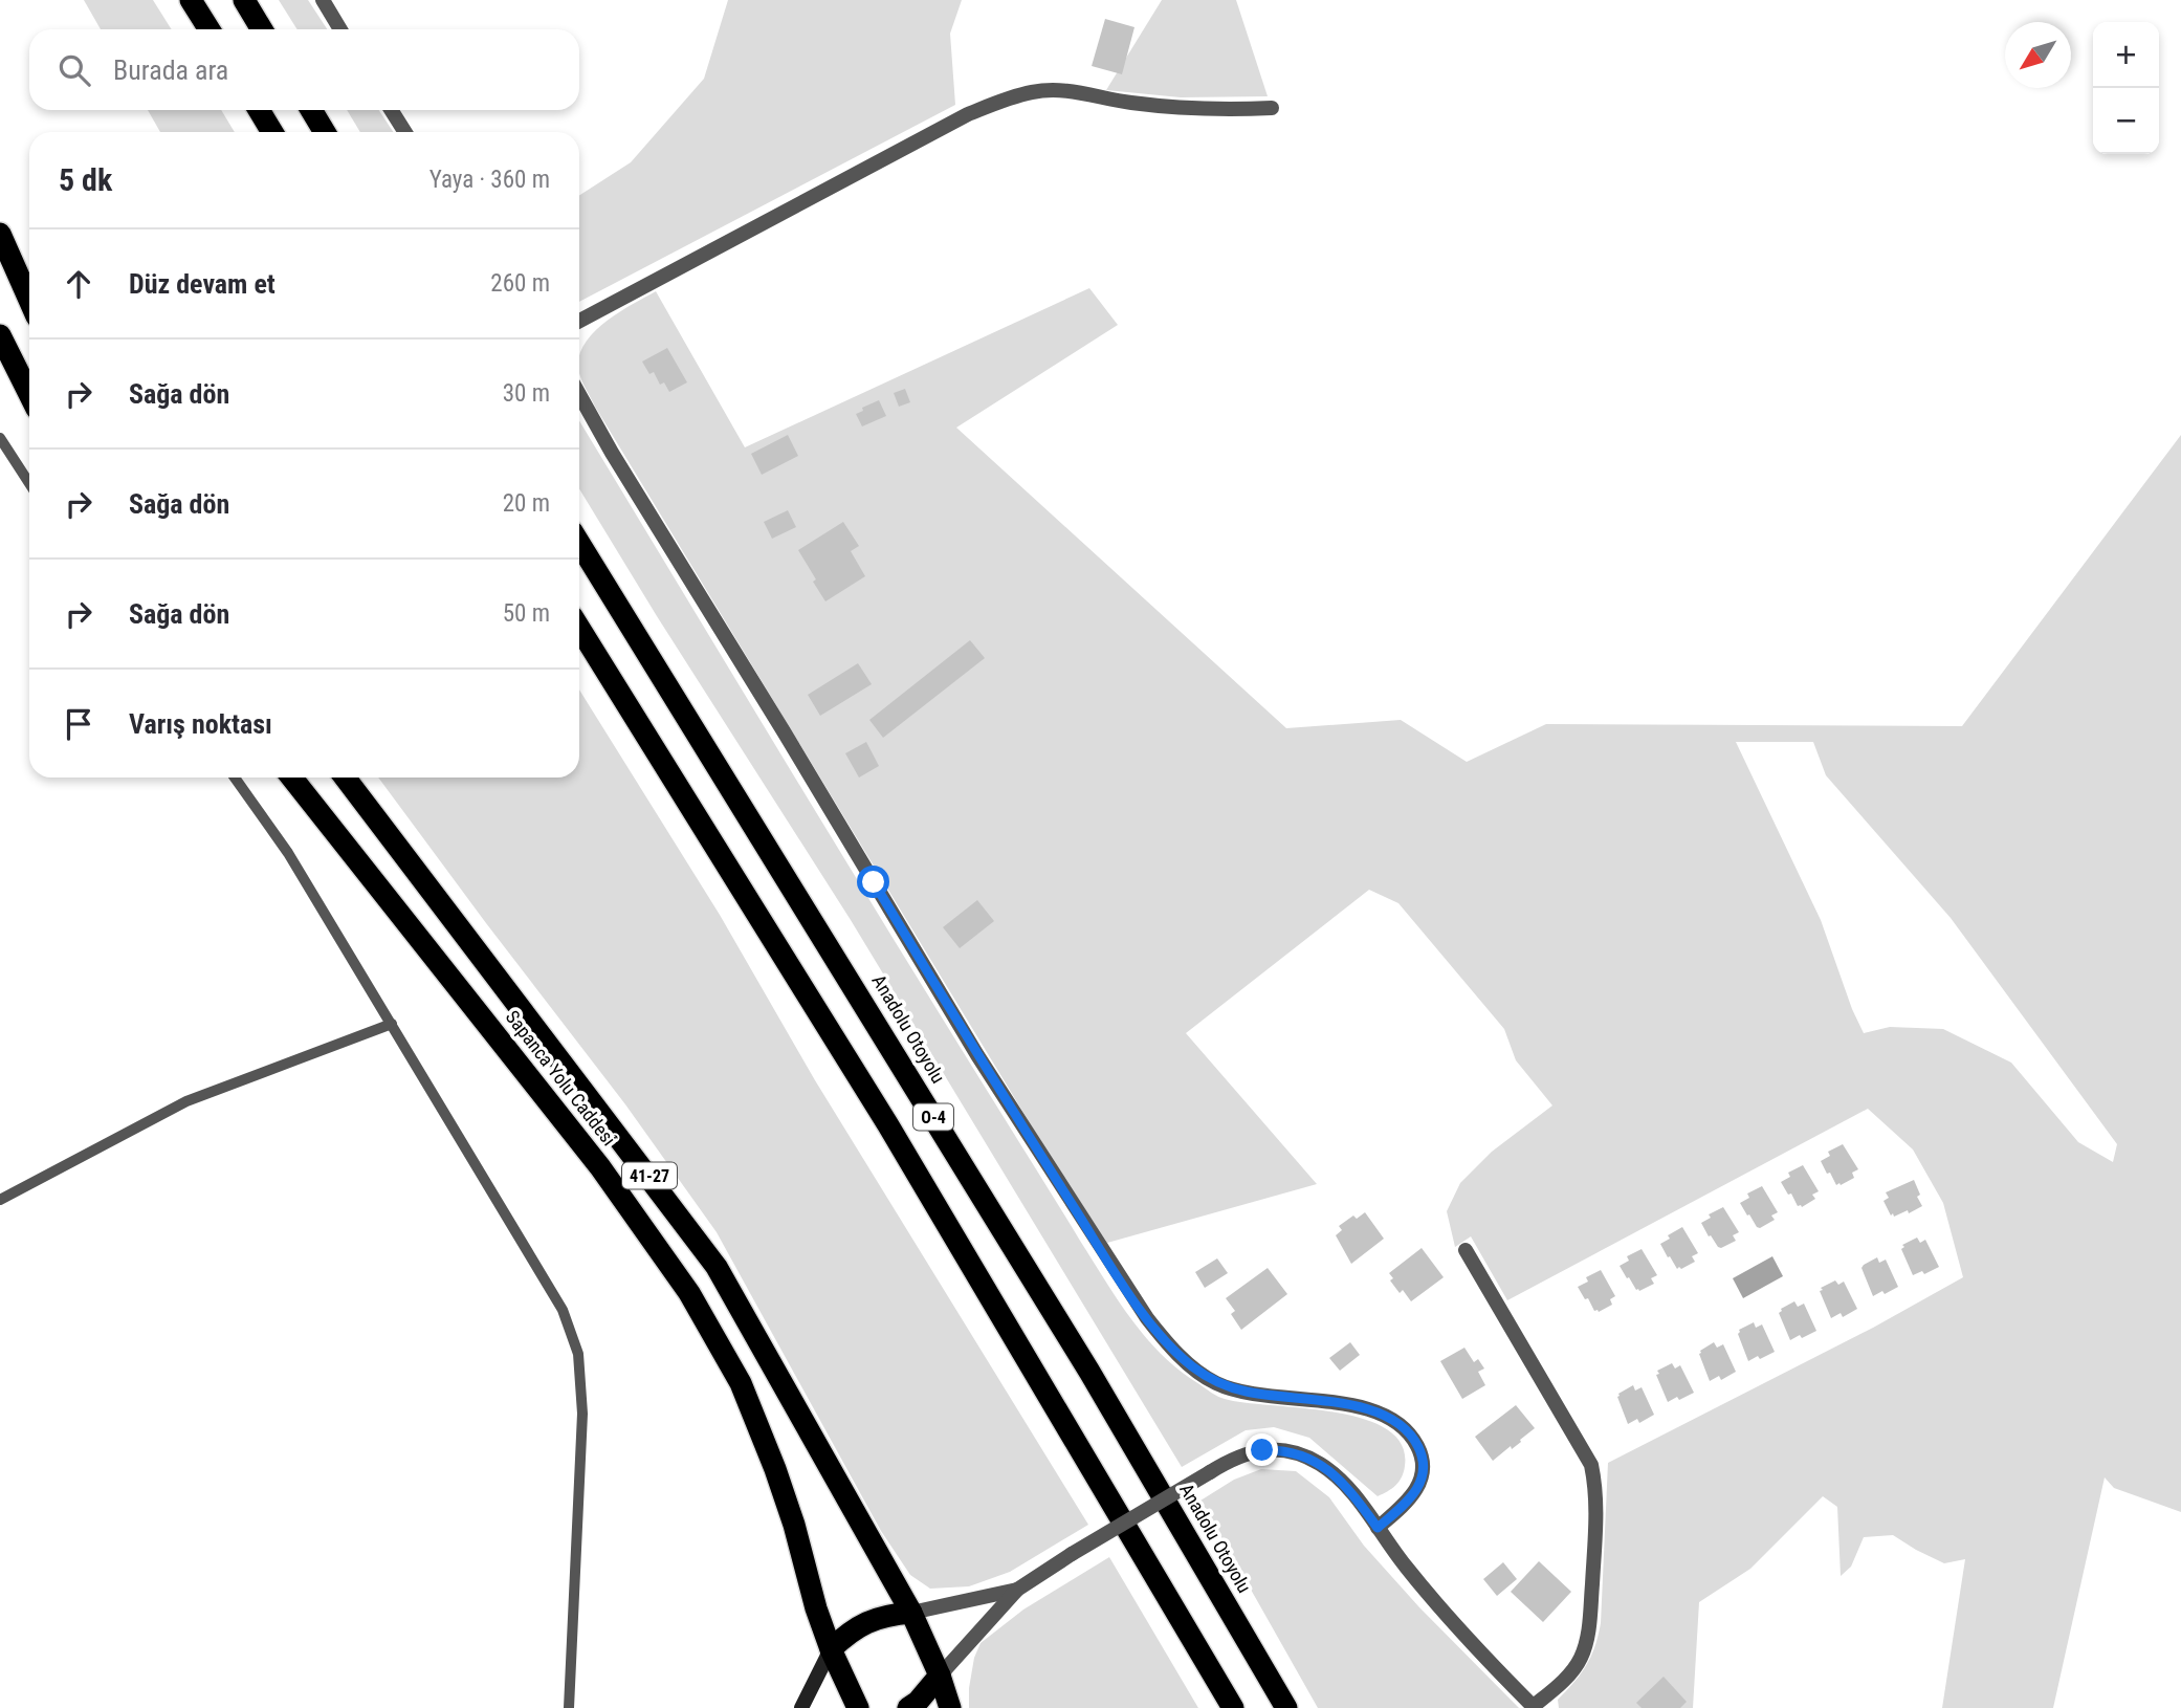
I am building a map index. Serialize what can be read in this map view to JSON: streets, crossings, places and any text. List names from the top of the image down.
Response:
{
  "streets": {
    "highway": [
      "Anadolu Otoyolu",
      "Sapanca Yolu Caddesi",
      "O-4",
      "41-27"
    ]
  },
  "north": "bottom left",
  "page": {
    "map_buttons": ["+", "−"],
    "search": "Burada ara",
    "heading": ["5 dk", "Yaya · 360 m"],
    "list": [
      ["Düz devam et", "260 m"],
      ["Sağa dön", "30 m"],
      ["Sağa dön", "20 m"],
      ["Sağa dön", "50 m"],
      "Varış noktası"
    ]
  }
}
